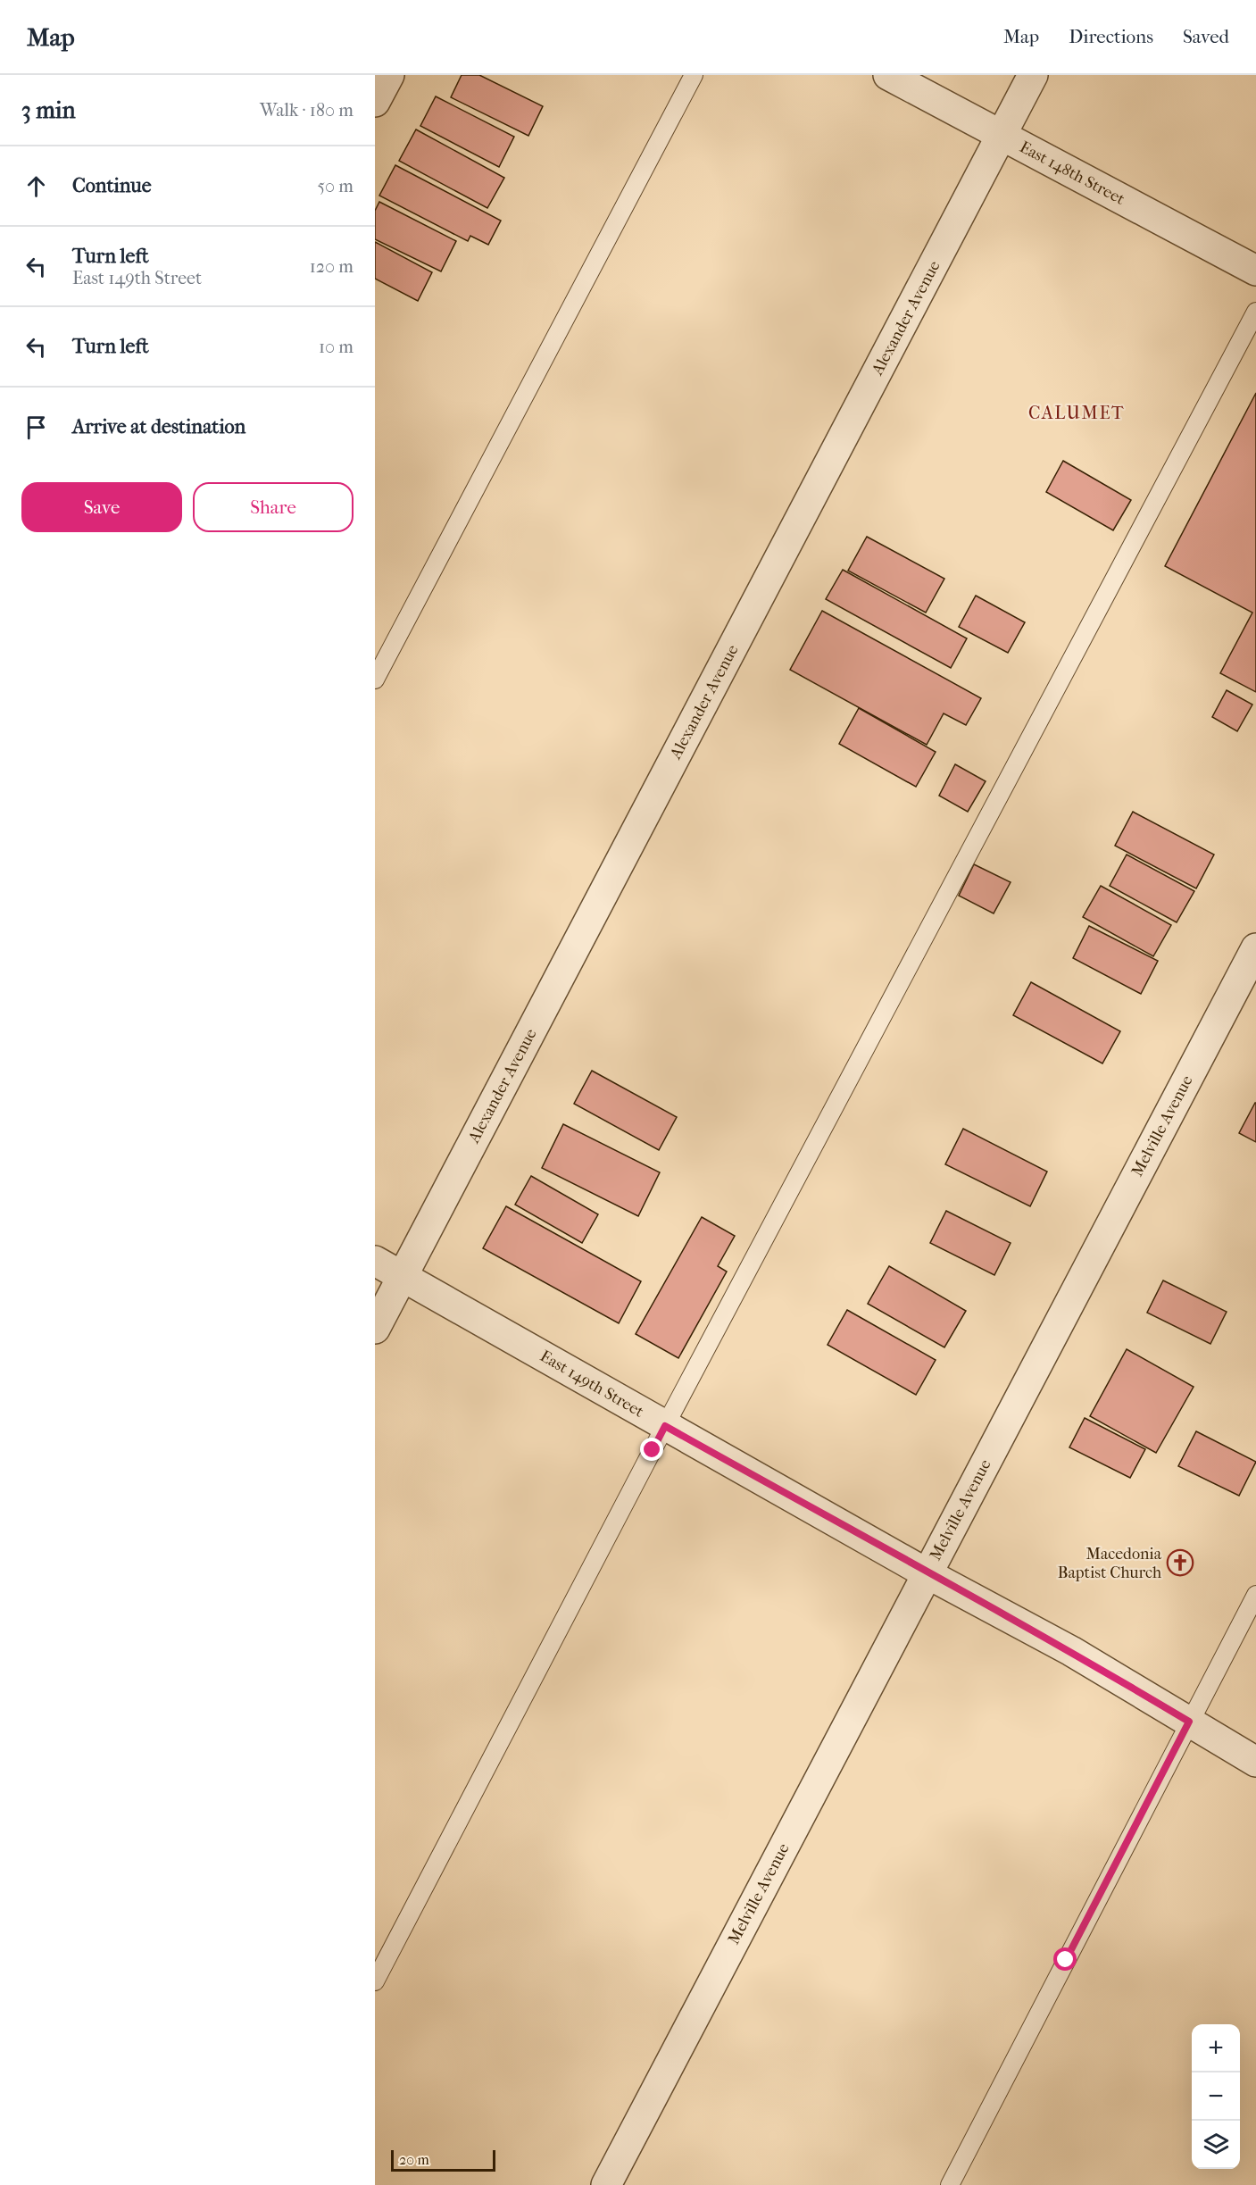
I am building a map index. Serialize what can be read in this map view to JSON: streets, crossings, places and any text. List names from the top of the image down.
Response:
{
  "streets": {
    "street": [
      "East 148th Street",
      "Alexander Avenue",
      "Melville Avenue",
      "East 149th Street"
    ]
  },
  "crossings": [
    ["East 148th Street", "Alexander Avenue"],
    ["Alexander Avenue", "East 149th Street"],
    ["Melville Avenue", "East 149th Street"]
  ],
  "districts": ["CALUMET"],
  "places": {
    "church": ["Macedonia Baptist Church"]
  },
  "scale_bar": "20 m",
  "page": {
    "header": "Map",
    "nav": ["Map", "Directions", "Saved"],
    "heading": ["3 min", "Walk · 180 m"],
    "list": [
      ["Continue", "50 m"],
      ["Turn left", "East 149th Street", "120 m"],
      ["Turn left", "10 m"],
      "Arrive at destination"
    ],
    "buttons": ["Save", "Share"],
    "map_buttons": ["+", "−"],
    "scale": "20 m"
  }
}
